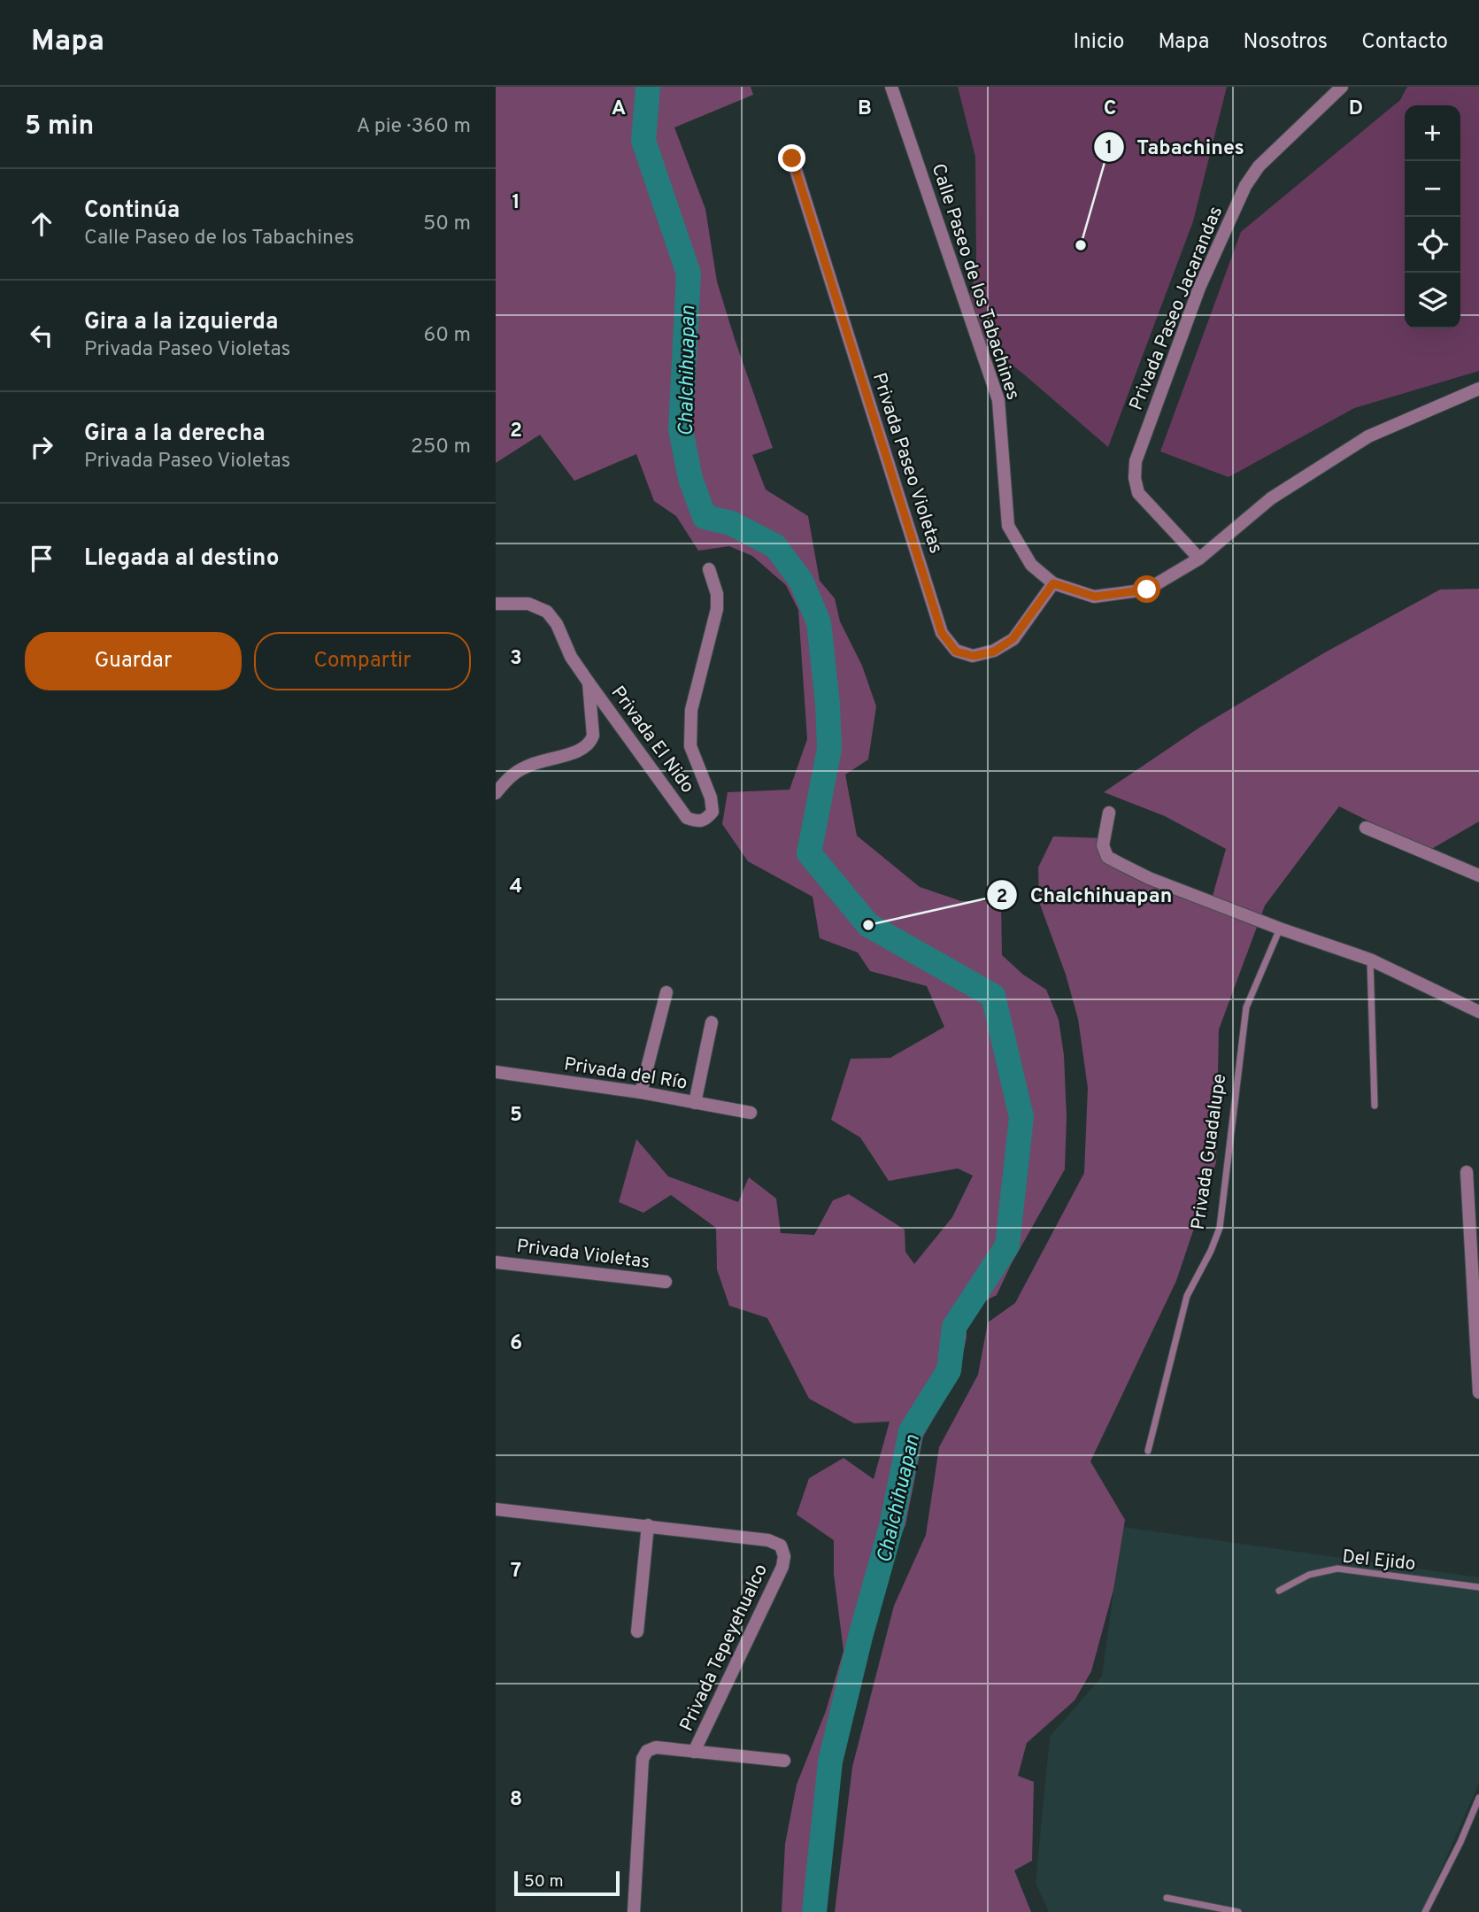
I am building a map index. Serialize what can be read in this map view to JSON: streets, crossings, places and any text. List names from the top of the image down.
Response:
{
  "streets": {
    "street": [
      "Calle Paseo de los Tabachines",
      "Privada Paseo Jacarandas",
      "Privada Paseo Violetas",
      "Privada El Nido",
      "Privada del Río",
      "Privada Violetas",
      "Privada Tepeyehualco"
    ],
    "lane": ["Privada Guadalupe", "Del Ejido"]
  },
  "crossings": [
    ["Calle Paseo de los Tabachines", "Privada Paseo Jacarandas"],
    ["Calle Paseo de los Tabachines", "Privada Paseo Violetas"]
  ],
  "water": ["Chalchihuapan"],
  "places": ["Tabachines", "Chalchihuapan"],
  "scale_bar": "50 m",
  "page": {
    "header": "Mapa",
    "nav": [
      "Inicio",
      "Mapa",
      "Nosotros",
      "Contacto"
    ],
    "heading": ["5 min", "A pie · 360 m"],
    "map_buttons": ["+", "−"],
    "list": [
      ["Continúa", "Calle Paseo de los Tabachines", "50 m"],
      ["Gira a la izquierda", "Privada Paseo Violetas", "60 m"],
      ["Gira a la derecha", "Privada Paseo Violetas", "250 m"],
      "Llegada al destino"
    ],
    "buttons": ["Guardar", "Compartir"],
    "scale": "50 m"
  },
  "grid": {
    "columns": [
      "A",
      "B",
      "C",
      "D"
    ],
    "rows": [
      "1",
      "2",
      "3",
      "4",
      "5",
      "6",
      "7",
      "8"
    ]
  }
}
